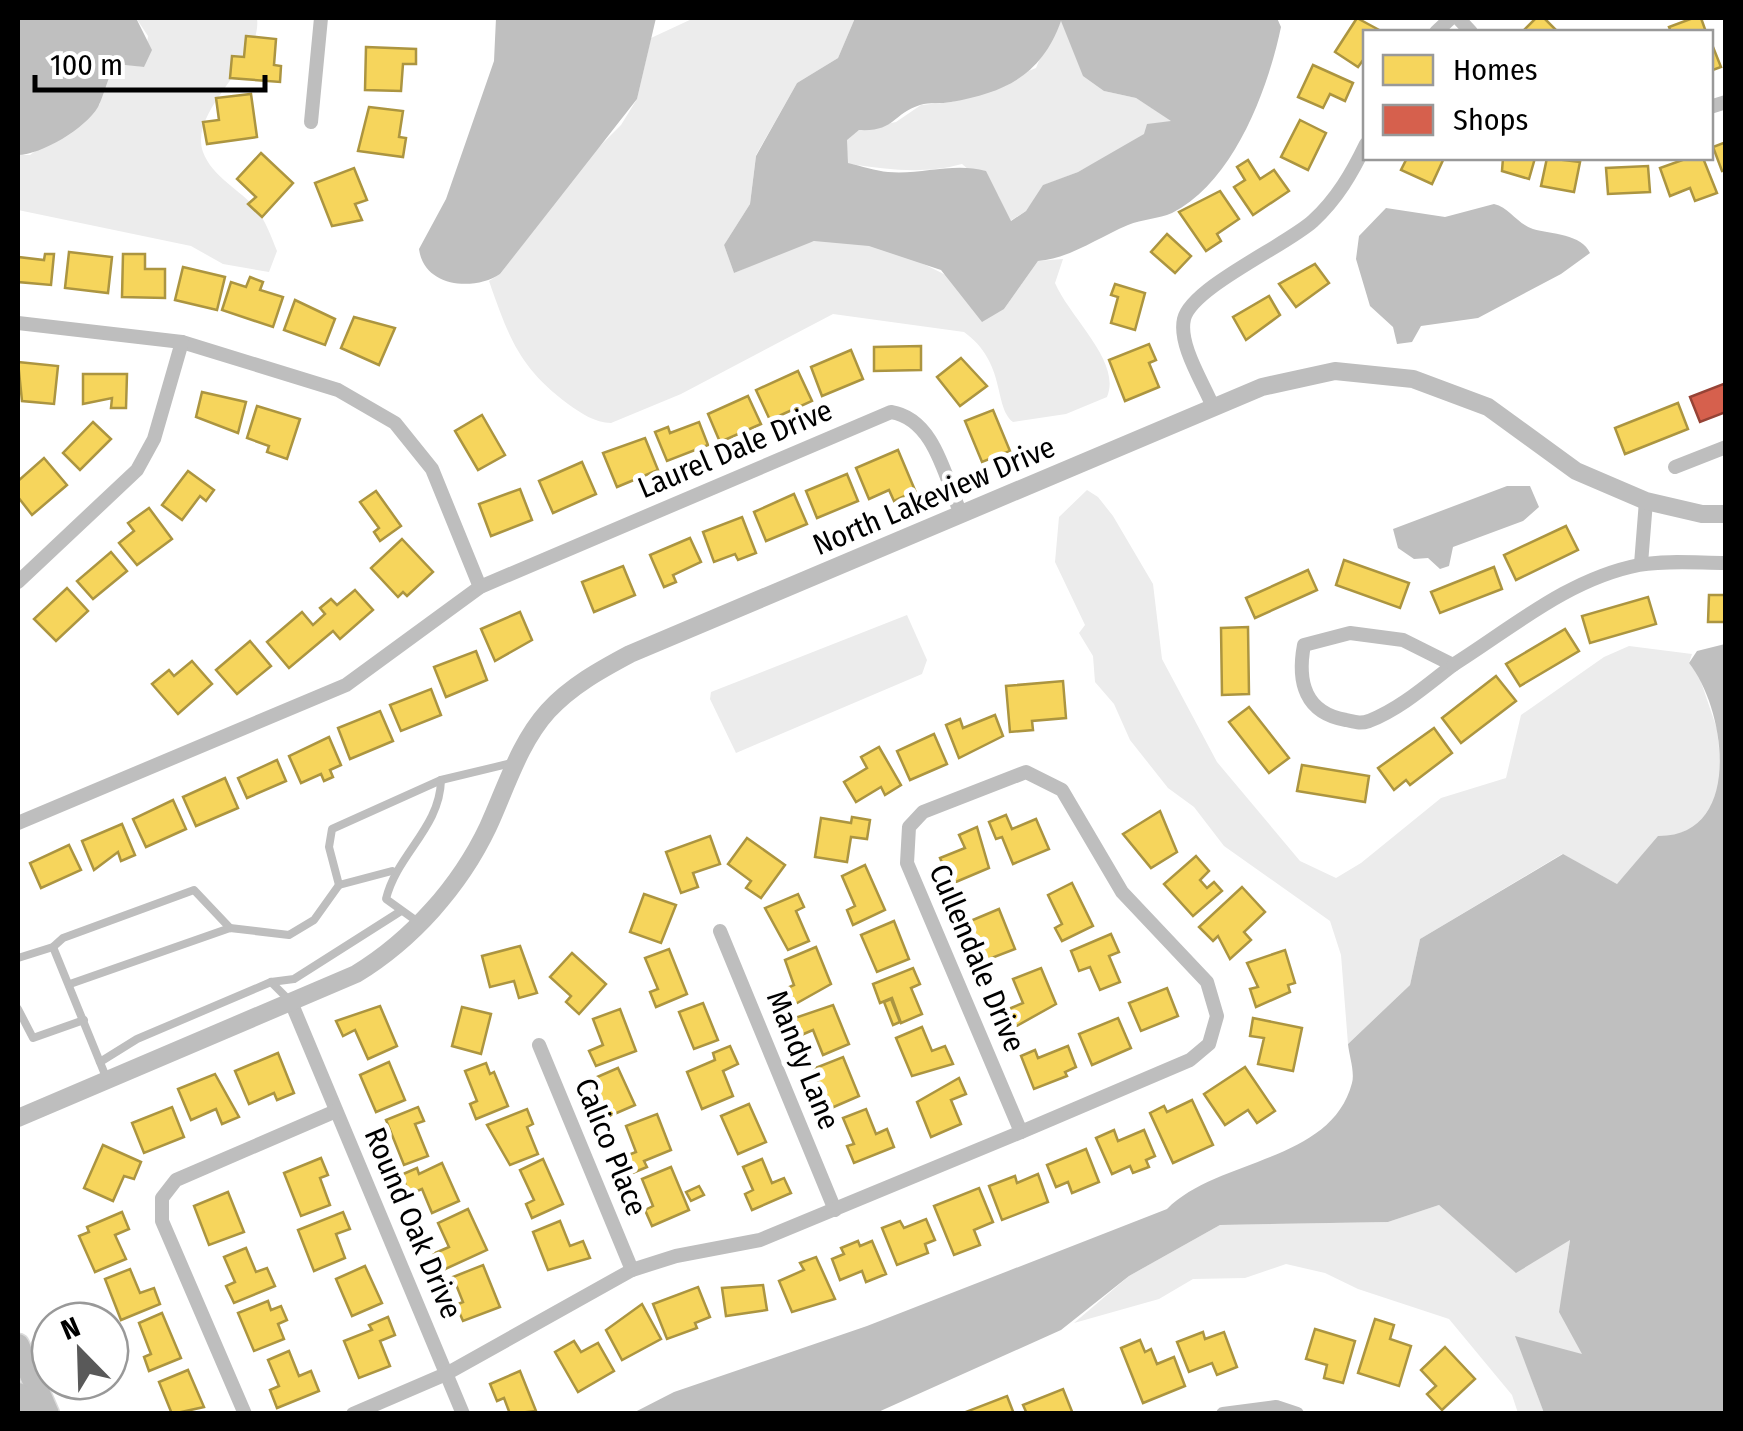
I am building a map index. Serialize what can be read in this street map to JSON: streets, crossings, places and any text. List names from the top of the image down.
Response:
{
  "streets": {
    "street": [
      "Laurel Dale Drive",
      "North Lakeview Drive",
      "Cullendale Drive",
      "Mandy Lane",
      "Calico Place",
      "Round Oak Drive"
    ]
  },
  "crossings": [
    ["Laurel Dale Drive", "North Lakeview Drive"],
    ["North Lakeview Drive", "Round Oak Drive"],
    ["Cullendale Drive", "Mandy Lane"],
    ["Cullendale Drive", "Calico Place"],
    ["Cullendale Drive", "Round Oak Drive"]
  ],
  "legend": ["Homes", "Shops"],
  "scale_bar": "100 m",
  "north": "top left"
}
